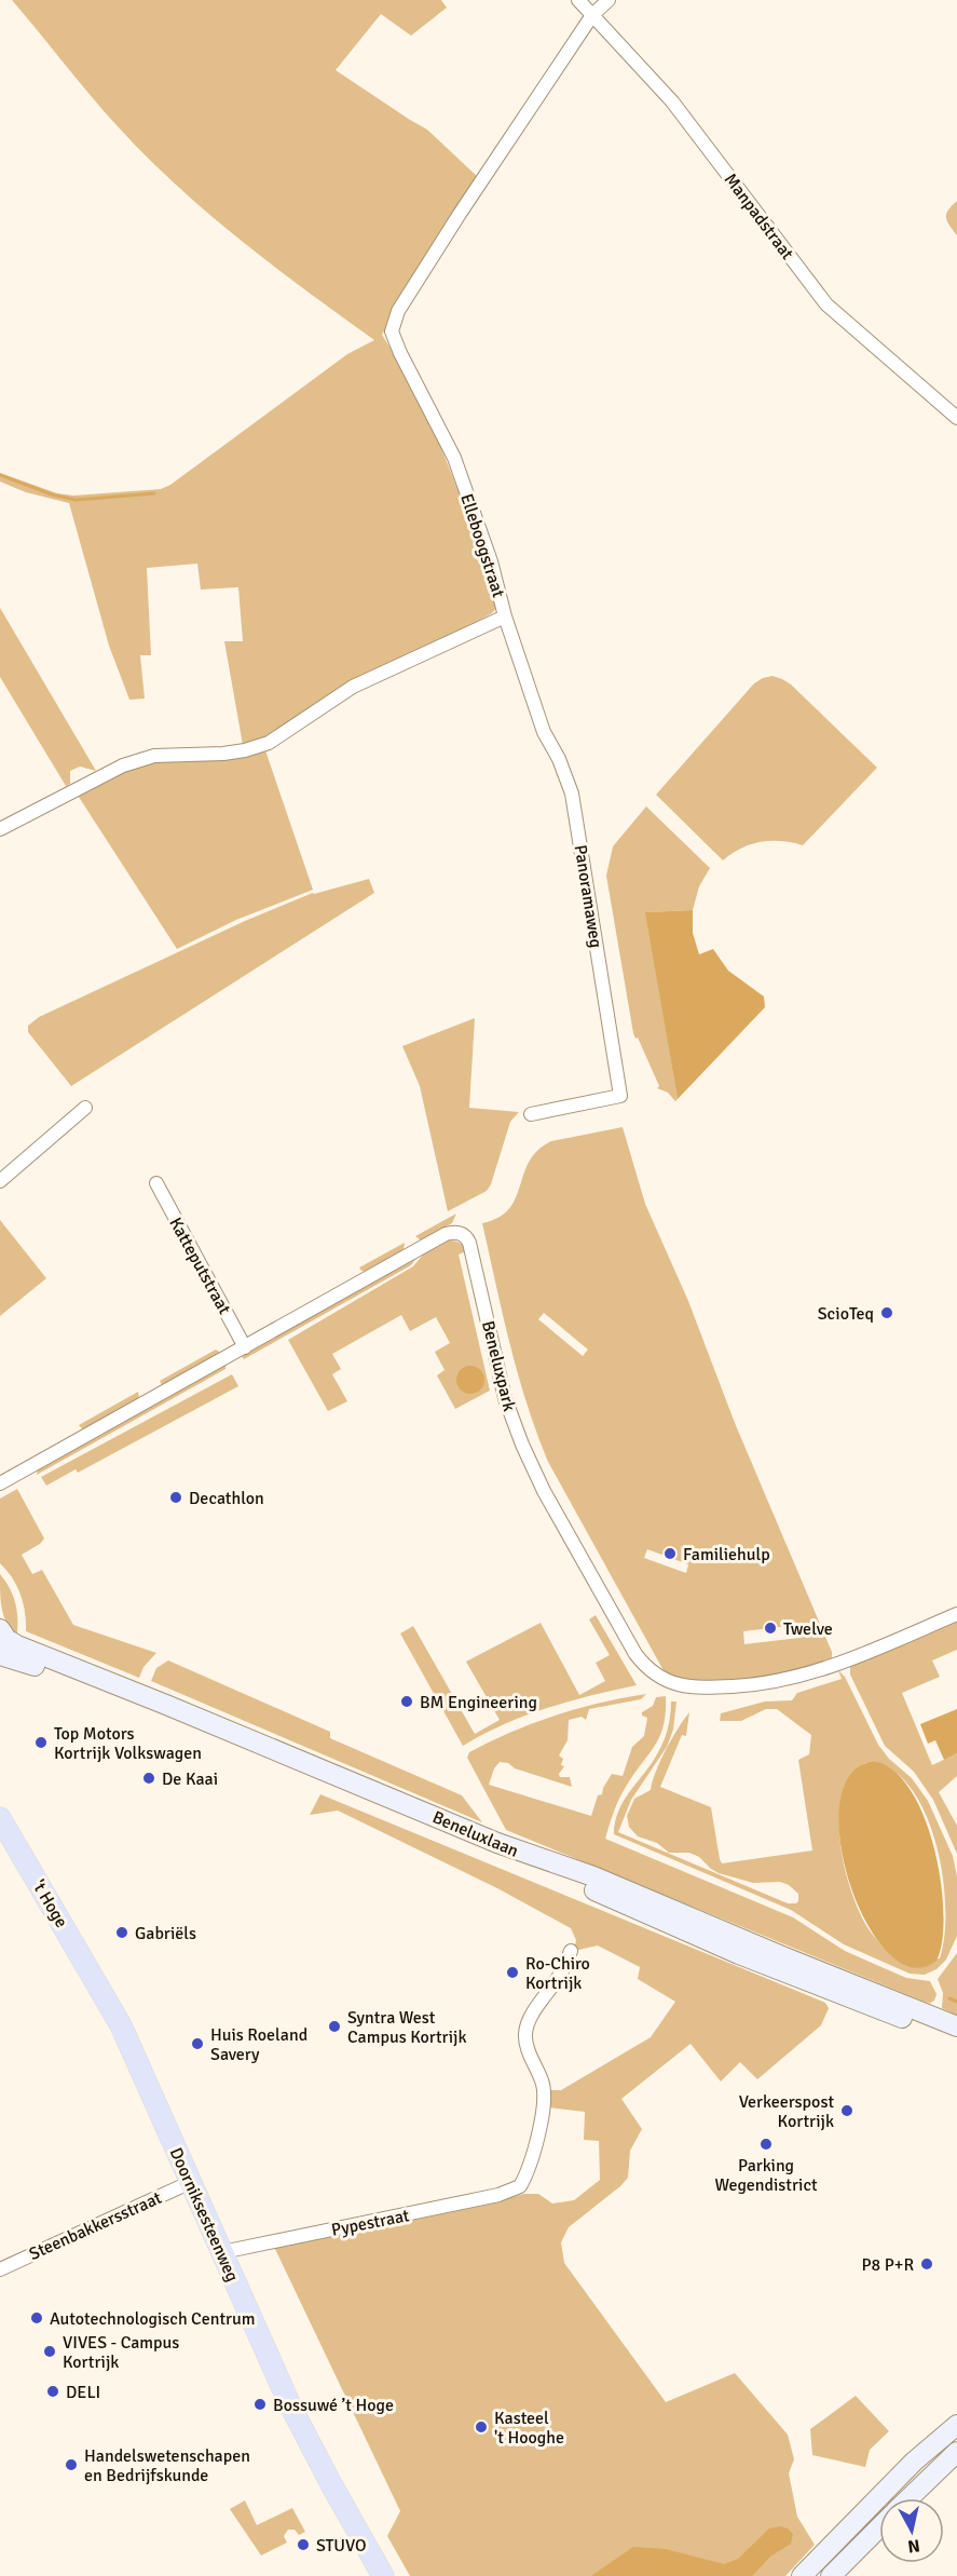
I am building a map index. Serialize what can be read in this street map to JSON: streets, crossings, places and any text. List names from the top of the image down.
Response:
{
  "streets": {
    "main road": ["Beneluxlaan", "'t Hoge", "Doorniksesteenweg"],
    "street": [
      "Manpadstraat",
      "Elleboogstraat",
      "Panoramaweg",
      "Katteputstraat",
      "Beneluxpark",
      "Pypestraat",
      "Steenbakkersstraat"
    ]
  },
  "crossings": [
    ["Manpadstraat", "Elleboogstraat"],
    ["Elleboogstraat", "Panoramaweg"],
    ["Katteputstraat", "Beneluxpark"],
    ["'t Hoge", "Doorniksesteenweg"],
    ["Doorniksesteenweg", "Pypestraat"],
    ["Doorniksesteenweg", "Steenbakkersstraat"]
  ],
  "places": [
    "ScioTeq",
    "Decathlon",
    "Familiehulp",
    "Twelve",
    "BM Engineering",
    "Top Motors Kortrijk Volkswagen",
    "De Kaai",
    "Gabriëls",
    "Ro-Chiro Kortrijk",
    "Syntra West Campus Kortrijk",
    "Huis Roeland Savery",
    "Verkeerspost Kortrijk",
    "Parking Wegendistrict",
    "P8 P+R",
    "Autotechnologisch Centrum",
    "VIVES - Campus Kortrijk",
    "DELI",
    "Bossuwé ’t Hoge",
    "Kasteel 't Hooghe",
    "Handelswetenschapen en Bedrijfskunde",
    "STUVO"
  ],
  "north": "bottom"
}
